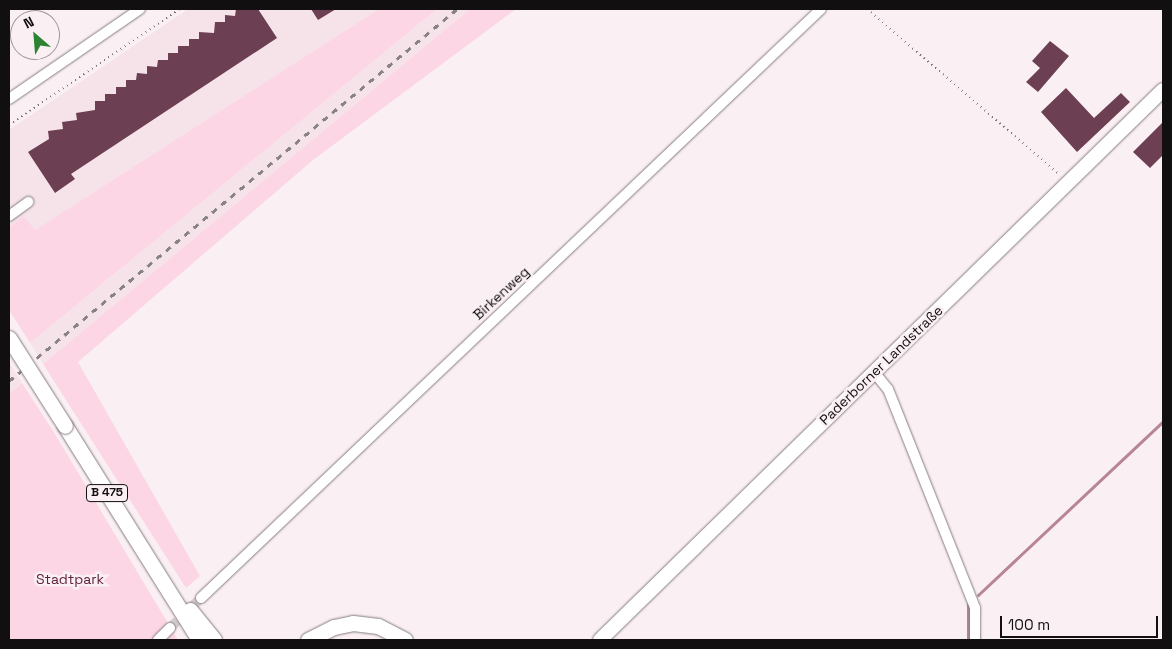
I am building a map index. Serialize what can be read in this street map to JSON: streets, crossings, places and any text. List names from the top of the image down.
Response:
{
  "streets": {
    "highway": ["B 475"],
    "main road": ["Paderborner Landstraße"],
    "street": ["Birkenweg"]
  },
  "parks": ["Stadtpark"],
  "scale_bar": "100 m",
  "north": "top left"
}
